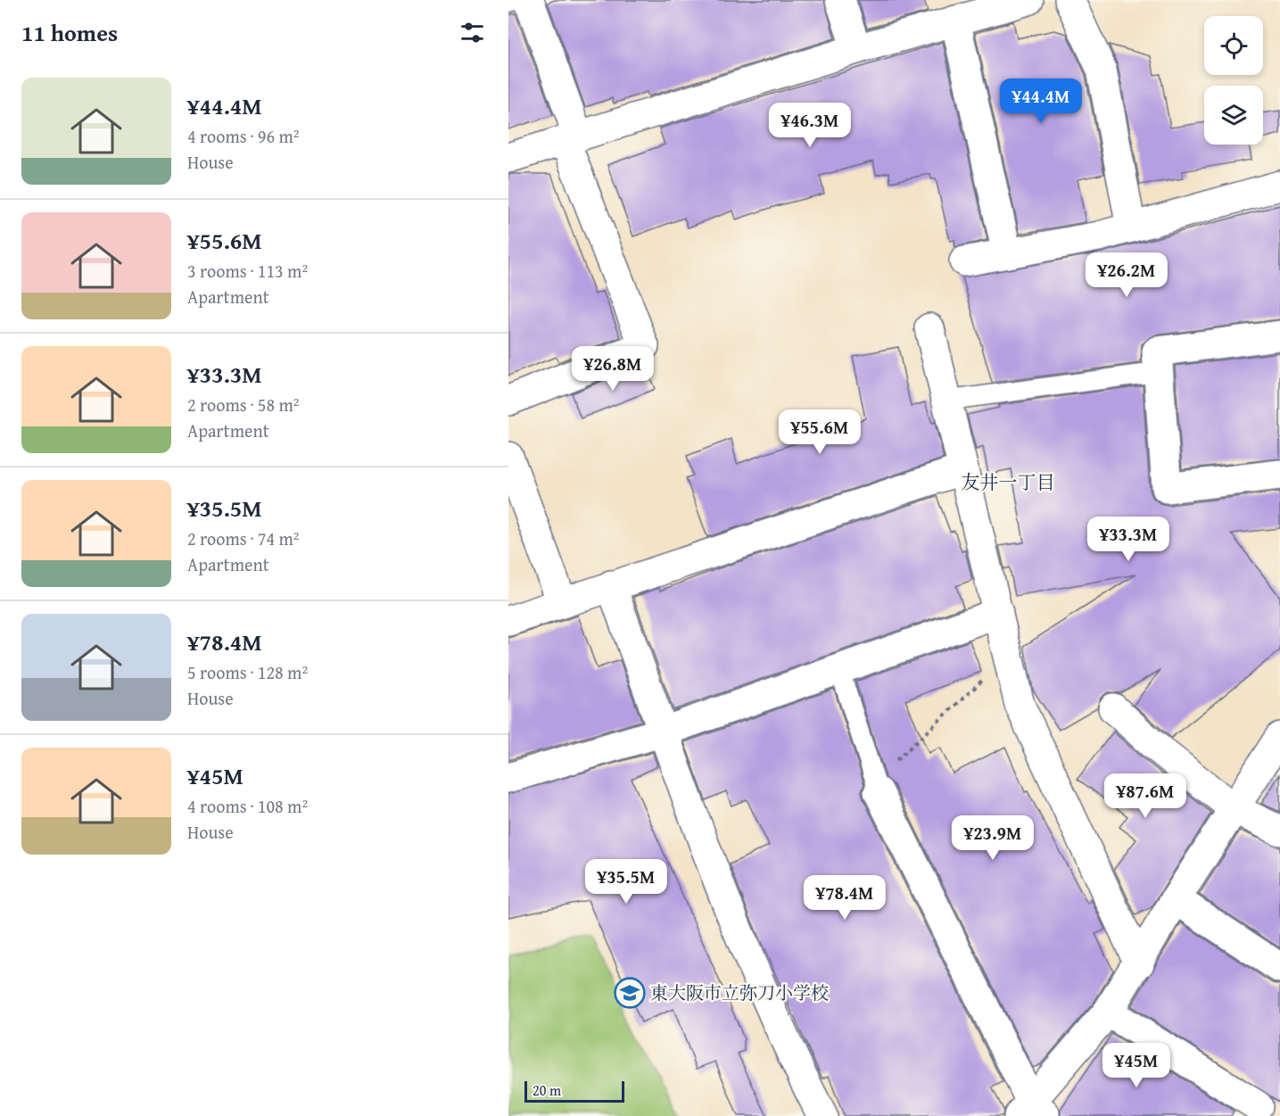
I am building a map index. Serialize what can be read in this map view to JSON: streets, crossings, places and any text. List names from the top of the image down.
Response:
{
  "districts": ["友井一丁目"],
  "places": {
    "school or university": ["東大阪市立弥刀小学校"]
  },
  "scale_bar": "20 m",
  "page": {
    "heading": "11 homes",
    "list": [
      {
        "name": "¥44.4M",
        "note": "4 rooms · 96 m² · House"
      },
      {
        "name": "¥55.6M",
        "note": "3 rooms · 113 m² · Apartment"
      },
      {
        "name": "¥33.3M",
        "note": "2 rooms · 58 m² · Apartment"
      },
      {
        "name": "¥35.5M",
        "note": "2 rooms · 74 m² · Apartment"
      },
      {
        "name": "¥78.4M",
        "note": "5 rooms · 128 m² · House"
      },
      {
        "name": "¥45M",
        "note": "4 rooms · 108 m² · House"
      }
    ],
    "price": [
      "¥44.4M",
      "¥46.3M",
      "¥26.2M",
      "¥26.8M",
      "¥55.6M",
      "¥33.3M",
      "¥87.6M",
      "¥23.9M",
      "¥35.5M",
      "¥78.4M",
      "¥45M"
    ],
    "scale": "20 m"
  }
}
